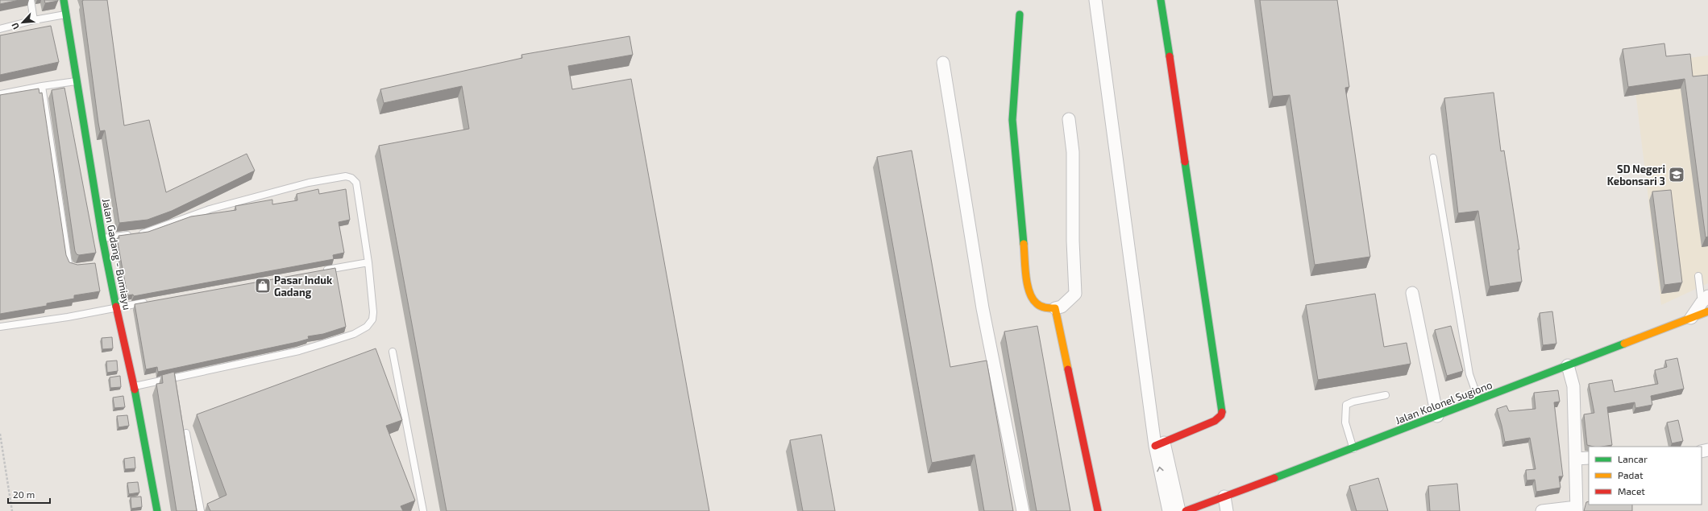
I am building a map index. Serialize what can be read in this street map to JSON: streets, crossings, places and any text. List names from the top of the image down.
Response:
{
  "streets": {
    "main road": ["Jalan Gadang - Bumiayu", "Jalan Kolonel Sugiono"]
  },
  "places": {
    "school or university": ["SD Negeri Kebonsari 3"],
    "shop": ["Pasar Induk Gadang"]
  },
  "legend": ["Lancar", "Padat", "Macet"],
  "scale_bar": "20 m",
  "north": "bottom left"
}
